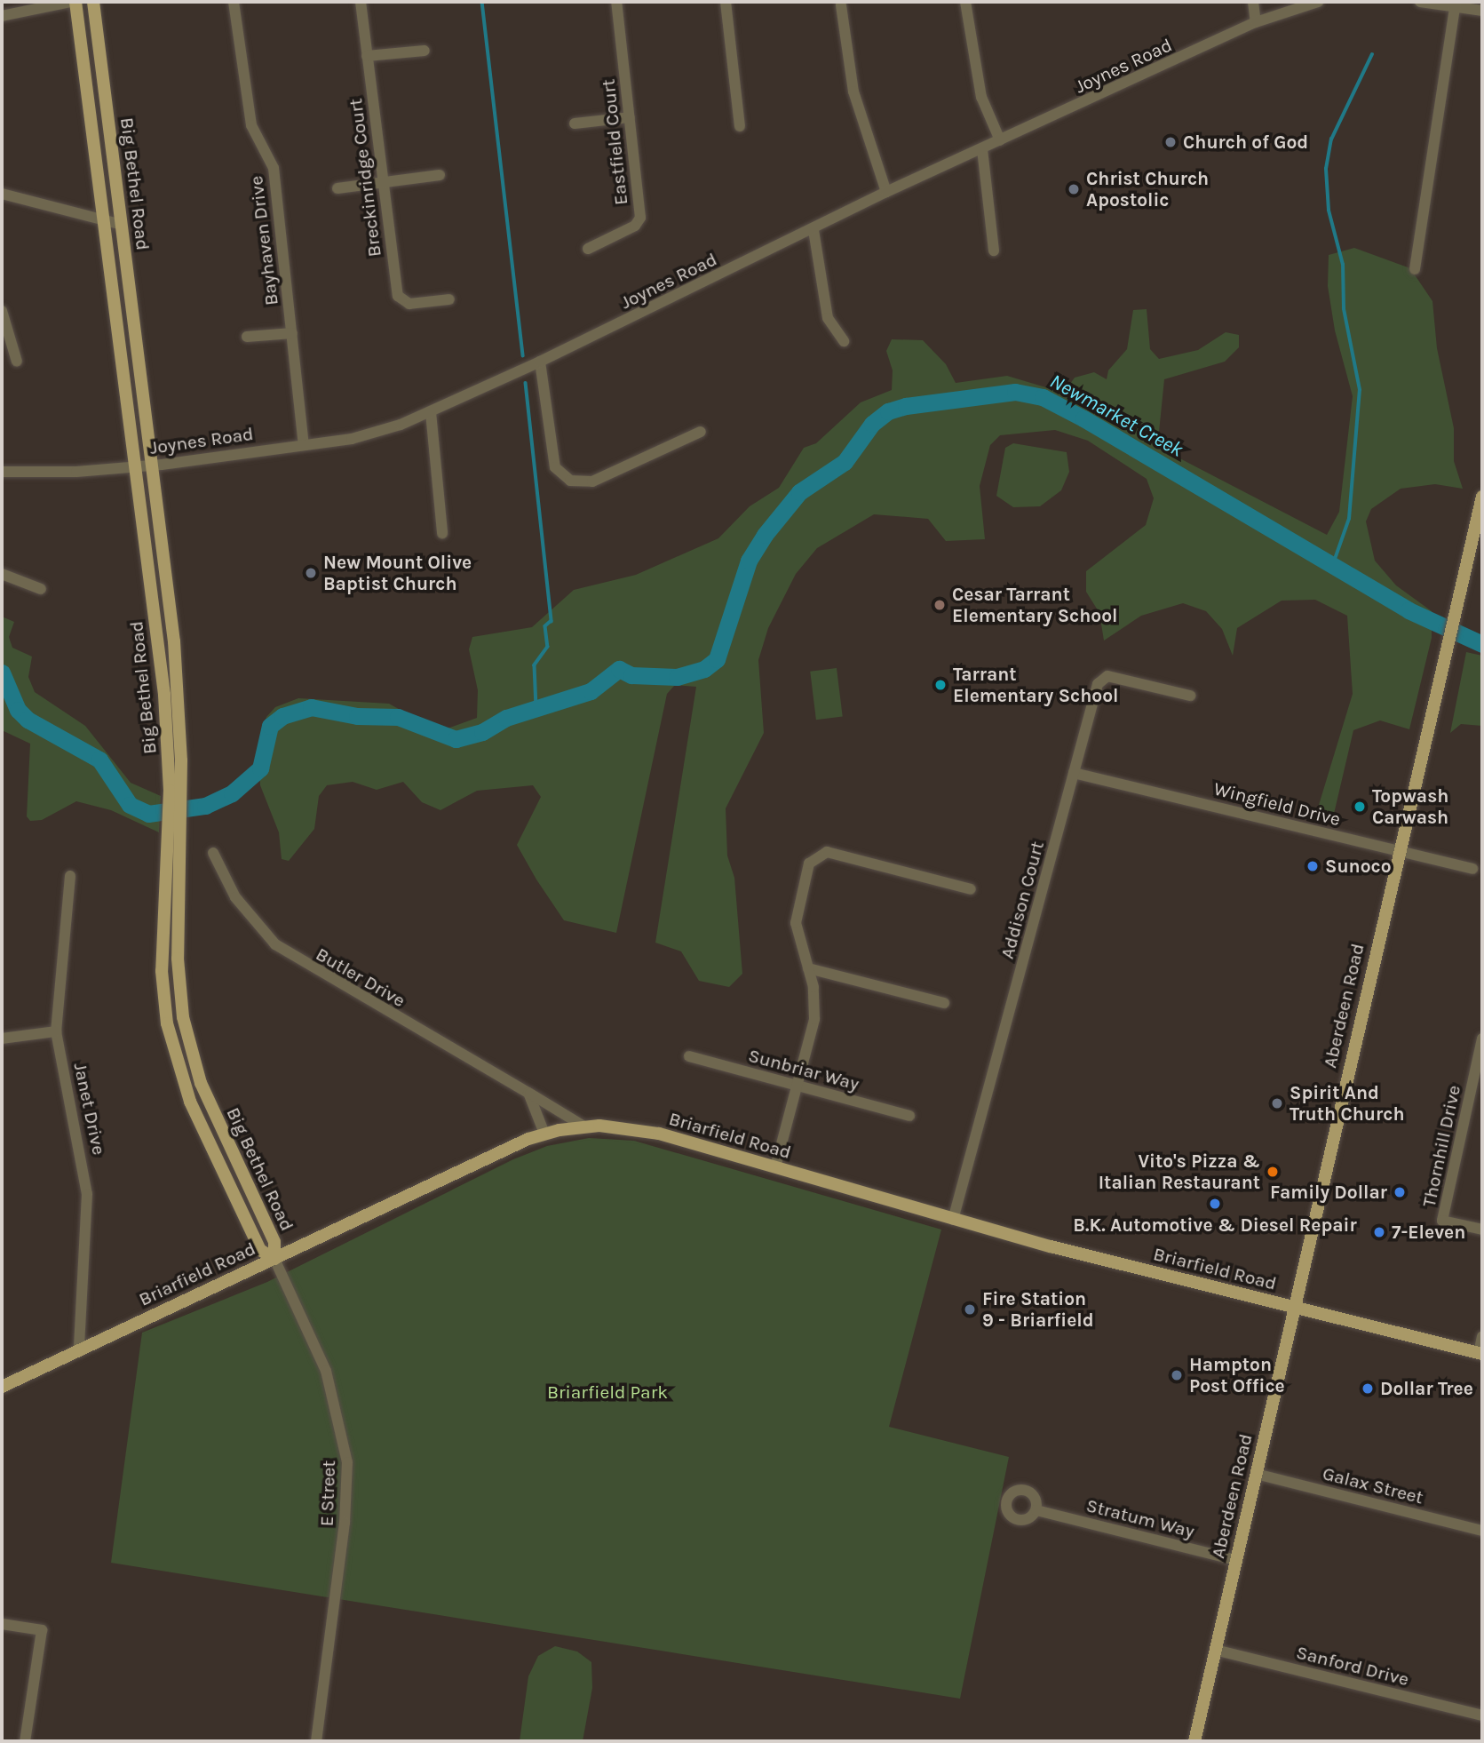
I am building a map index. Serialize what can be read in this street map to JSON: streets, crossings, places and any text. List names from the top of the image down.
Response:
{
  "streets": {
    "main road": ["Big Bethel Road", "Aberdeen Road", "Briarfield Road"],
    "street": [
      "Joynes Road",
      "Eastfield Court",
      "Breckinridge Court",
      "Bayhaven Drive",
      "Wingfield Drive",
      "Addison Court",
      "Butler Drive",
      "Sunbriar Way",
      "Janet Drive",
      "Thornhill Drive",
      "Galax Street",
      "E Street",
      "Stratum Way",
      "Sanford Drive"
    ]
  },
  "crossings": [
    ["Joynes Road", "Big Bethel Road"],
    ["Joynes Road", "Bayhaven Drive"],
    ["Big Bethel Road", "Briarfield Road"],
    ["Big Bethel Road", "E Street"],
    ["Wingfield Drive", "Addison Court"],
    ["Wingfield Drive", "Aberdeen Road"],
    ["Addison Court", "Briarfield Road"],
    ["Butler Drive", "Briarfield Road"],
    ["Aberdeen Road", "Briarfield Road"],
    ["Aberdeen Road", "Galax Street"],
    ["Aberdeen Road", "Stratum Way"],
    ["Aberdeen Road", "Sanford Drive"],
    ["Janet Drive", "Briarfield Road"],
    ["Briarfield Road", "E Street"]
  ],
  "water": ["Newmarket Creek"],
  "parks": ["Briarfield Park"],
  "places": [
    "Church of God",
    "Christ Church Apostolic",
    "New Mount Olive Baptist Church",
    "Cesar Tarrant Elementary School",
    "Tarrant Elementary School",
    "Topwash Carwash",
    "Sunoco",
    "Spirit And Truth Church",
    "Vito's Pizza & Italian Restaurant",
    "Family Dollar",
    "B.K. Automotive & Diesel Repair",
    "7-Eleven",
    "Fire Station 9 - Briarfield",
    "Hampton Post Office",
    "Dollar Tree"
  ]
}
